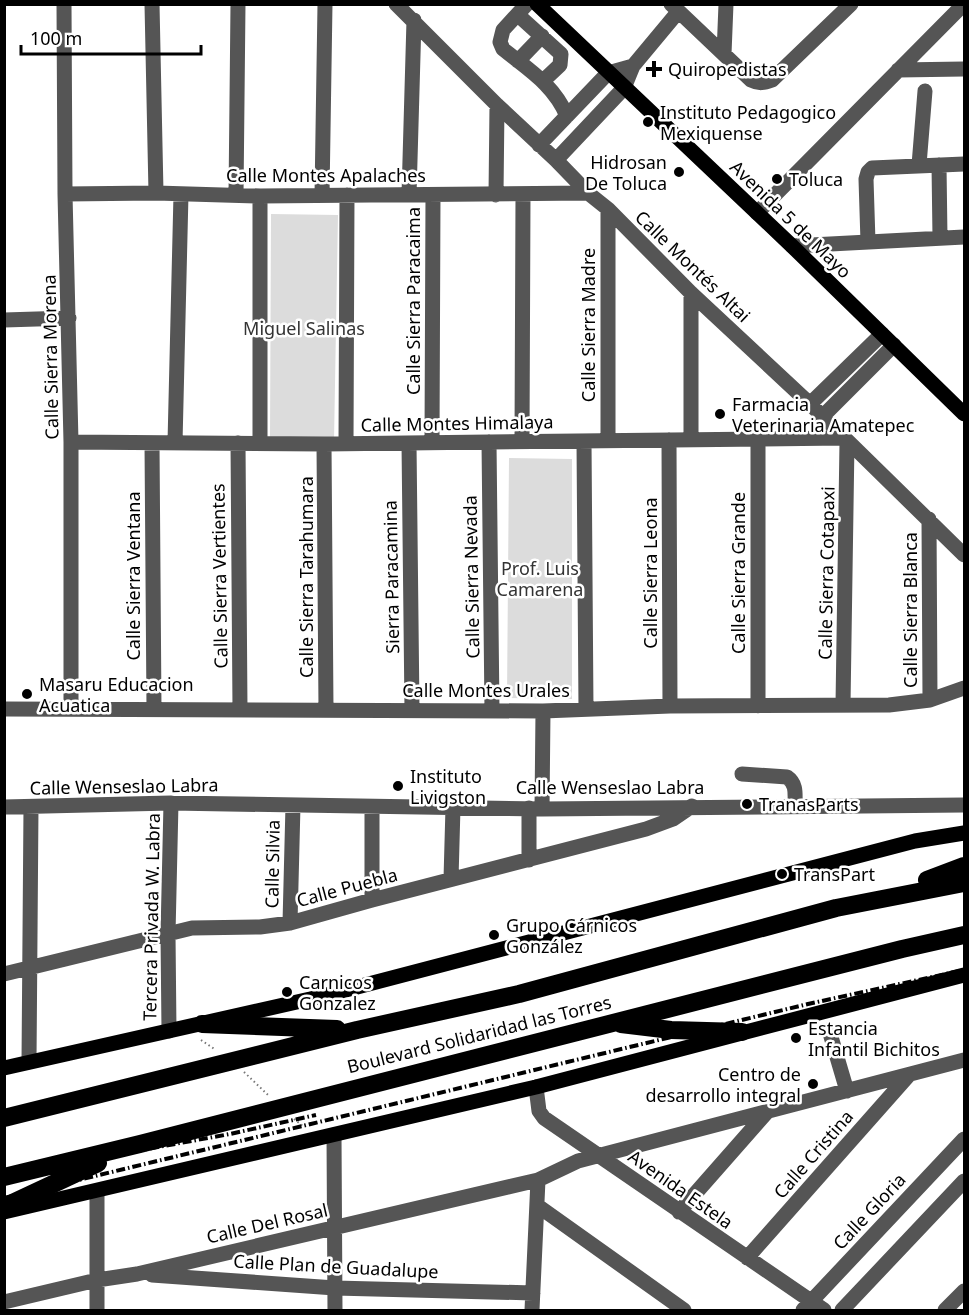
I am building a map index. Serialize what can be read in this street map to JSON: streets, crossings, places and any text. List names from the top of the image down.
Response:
{
  "streets": {
    "highway": ["Boulevard Solidaridad las Torres"],
    "main road": ["Avenida 5 de Mayo"],
    "street": [
      "Calle Montes Apalaches",
      "Calle Montés Altai",
      "Calle Sierra Paracaima",
      "Calle Sierra Madre",
      "Calle Sierra Morena",
      "Calle Montes Himalaya",
      "Calle Sierra Leona",
      "Calle Sierra Grande",
      "Calle Sierra Cotapaxi",
      "Calle Sierra Ventana",
      "Calle Sierra Vertientes",
      "Calle Sierra Tarahumara",
      "Sierra Paracamina",
      "Calle Sierra Nevada",
      "Calle Sierra Blanca",
      "Calle Montes Urales",
      "Calle Wenseslao Labra",
      "Calle Silvia",
      "Calle Puebla",
      "Tercera Privada W. Labra",
      "Calle Cristina",
      "Avenida Estela",
      "Calle Gloria",
      "Calle Del Rosal",
      "Calle Plan de Guadalupe"
    ]
  },
  "crossings": [
    ["Calle Montes Apalaches", "Calle Montés Altai"],
    ["Calle Montes Apalaches", "Calle Sierra Paracaima"],
    ["Calle Montes Apalaches", "Calle Sierra Morena"],
    ["Calle Montés Altai", "Calle Sierra Paracaima"],
    ["Calle Montés Altai", "Calle Sierra Madre"],
    ["Calle Montés Altai", "Calle Montes Himalaya"],
    ["Calle Montés Altai", "Calle Sierra Cotapaxi"],
    ["Calle Montés Altai", "Calle Sierra Blanca"],
    ["Calle Sierra Paracaima", "Calle Montes Himalaya"],
    ["Calle Sierra Madre", "Calle Montes Himalaya"],
    ["Calle Sierra Morena", "Calle Montes Himalaya"],
    ["Calle Sierra Morena", "Calle Montes Urales"],
    ["Calle Montes Himalaya", "Calle Sierra Leona"],
    ["Calle Montes Himalaya", "Calle Sierra Grande"],
    ["Calle Montes Himalaya", "Calle Sierra Cotapaxi"],
    ["Calle Montes Himalaya", "Calle Sierra Ventana"],
    ["Calle Montes Himalaya", "Calle Sierra Vertientes"],
    ["Calle Montes Himalaya", "Calle Sierra Tarahumara"],
    ["Calle Montes Himalaya", "Sierra Paracamina"],
    ["Calle Montes Himalaya", "Calle Sierra Nevada"],
    ["Calle Sierra Leona", "Calle Montes Urales"],
    ["Calle Sierra Grande", "Calle Montes Urales"],
    ["Calle Sierra Cotapaxi", "Calle Montes Urales"],
    ["Calle Sierra Ventana", "Calle Montes Urales"],
    ["Calle Sierra Vertientes", "Calle Montes Urales"],
    ["Calle Sierra Tarahumara", "Calle Montes Urales"],
    ["Sierra Paracamina", "Calle Montes Urales"],
    ["Calle Sierra Nevada", "Calle Montes Urales"],
    ["Calle Sierra Blanca", "Calle Montes Urales"],
    ["Calle Wenseslao Labra", "Calle Silvia"],
    ["Calle Wenseslao Labra", "Calle Puebla"],
    ["Calle Wenseslao Labra", "Tercera Privada W. Labra"],
    ["Calle Silvia", "Calle Puebla"],
    ["Calle Puebla", "Tercera Privada W. Labra"],
    ["Calle Cristina", "Avenida Estela"],
    ["Calle Cristina", "Calle Del Rosal"],
    ["Avenida Estela", "Calle Gloria"],
    ["Avenida Estela", "Calle Del Rosal"],
    ["Calle Del Rosal", "Calle Plan de Guadalupe"]
  ],
  "parks": ["Miguel Salinas", "Prof. Luis Camarena"],
  "places": {
    "health": ["Quiropedistas"],
    "other": [
      "Instituto Pedagogico Mexiquense",
      "Hidrosan De Toluca",
      "Toluca",
      "Farmacia Veterinaria Amatepec",
      "Masaru Educacion Acuatica",
      "Instituto Livigston",
      "TranasParts",
      "TransPart",
      "Grupo Cárnicos González",
      "Carnicos Gonzalez",
      "Estancia Infantil Bichitos",
      "Centro de desarrollo integral"
    ]
  },
  "scale_bar": "100 m"
}
